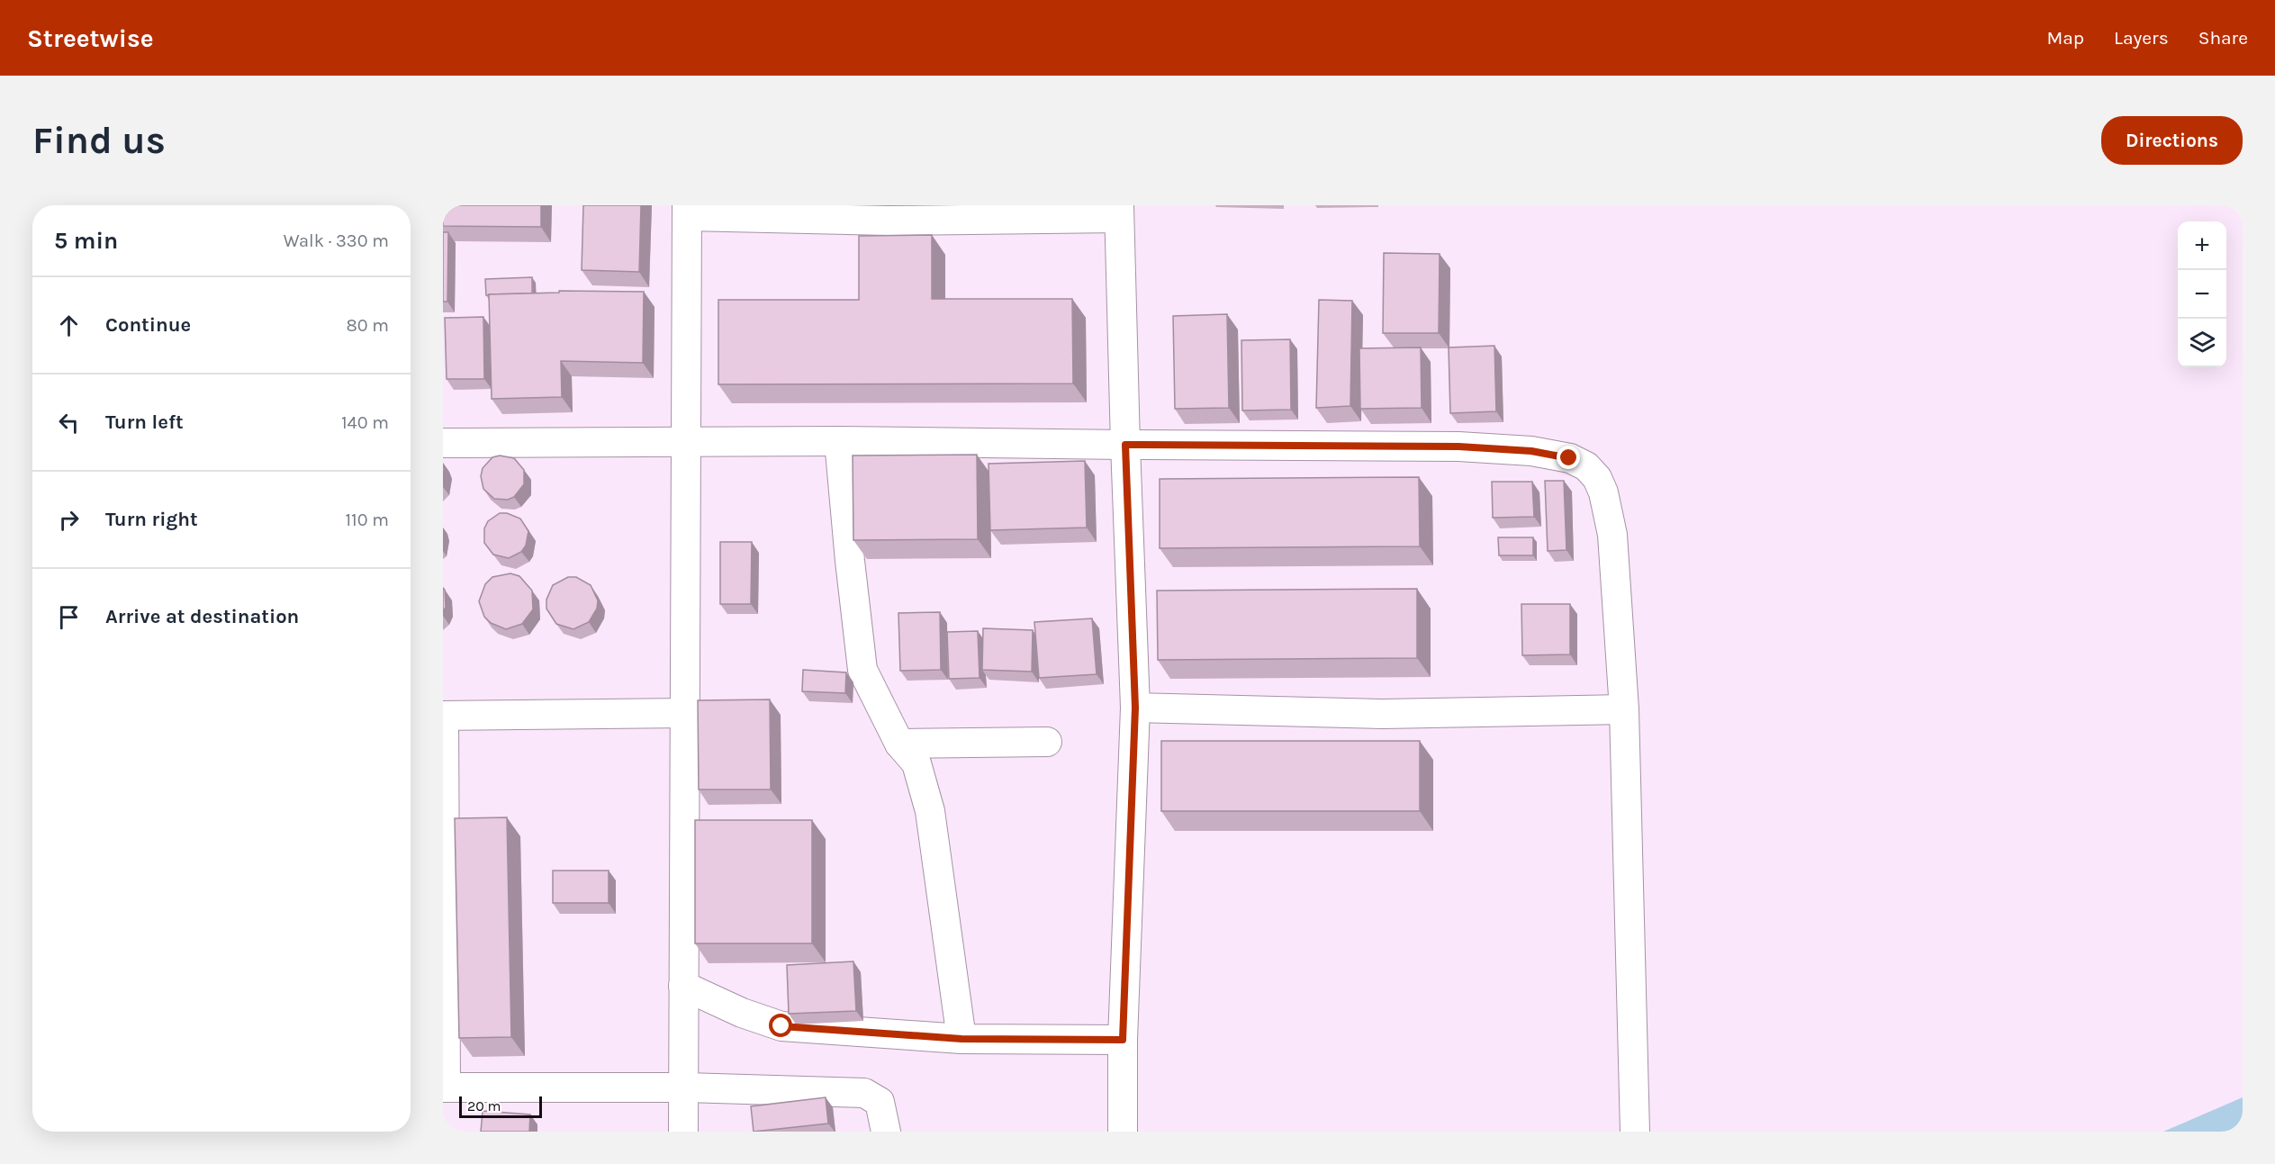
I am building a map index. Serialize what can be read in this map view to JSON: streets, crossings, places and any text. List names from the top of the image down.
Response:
{
  "scale_bar": "20 m",
  "page": {
    "header": "Streetwise",
    "nav": ["Map", "Layers", "Share"],
    "buttons": "Directions",
    "title": "Find us",
    "heading": ["5 min", "Walk · 330 m"],
    "map_buttons": ["+", "−"],
    "list": [
      ["Continue", "80 m"],
      ["Turn left", "140 m"],
      ["Turn right", "110 m"],
      "Arrive at destination"
    ],
    "scale": "20 m"
  }
}
